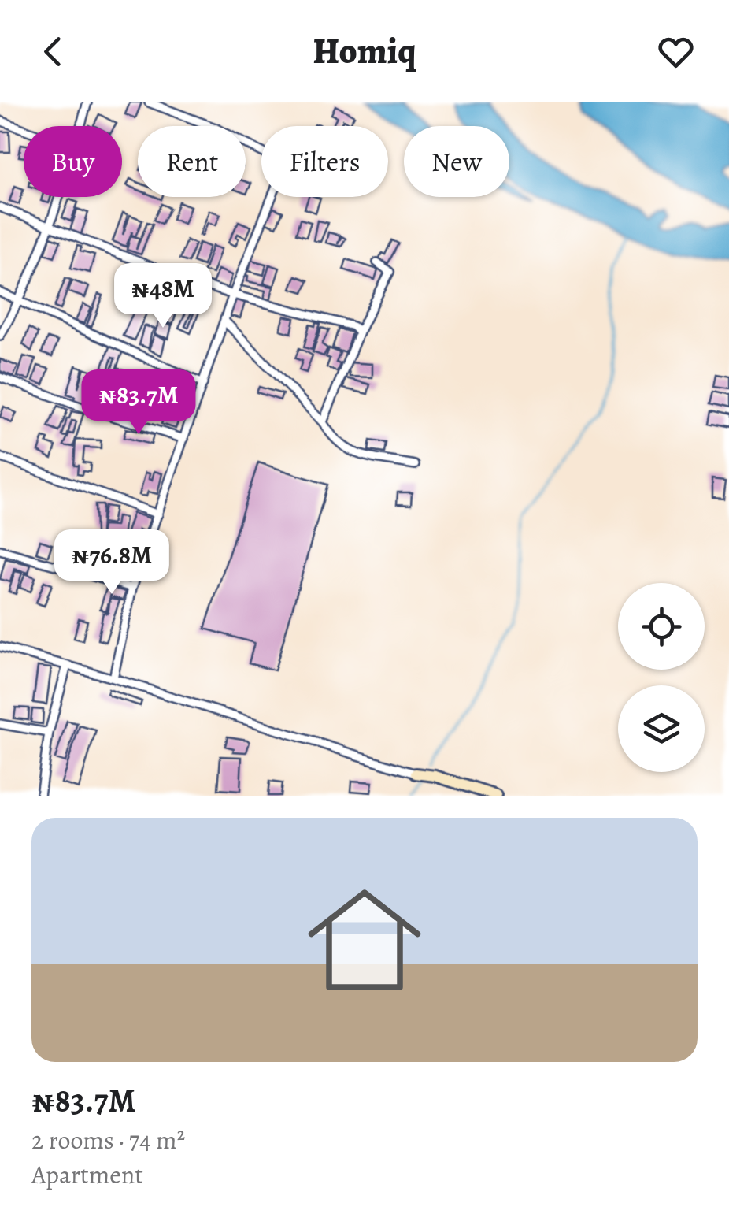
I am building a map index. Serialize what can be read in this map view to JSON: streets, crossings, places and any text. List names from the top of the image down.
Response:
{
  "page": {
    "header": "Homiq",
    "chip": [
      "Buy",
      "Rent",
      "Filters",
      "New"
    ],
    "price": ["₦48M", "₦83.7M", "₦76.8M"],
    "list": [
      {
        "name": "₦83.7M",
        "note": "2 rooms · 74 m² · Apartment"
      }
    ]
  }
}
